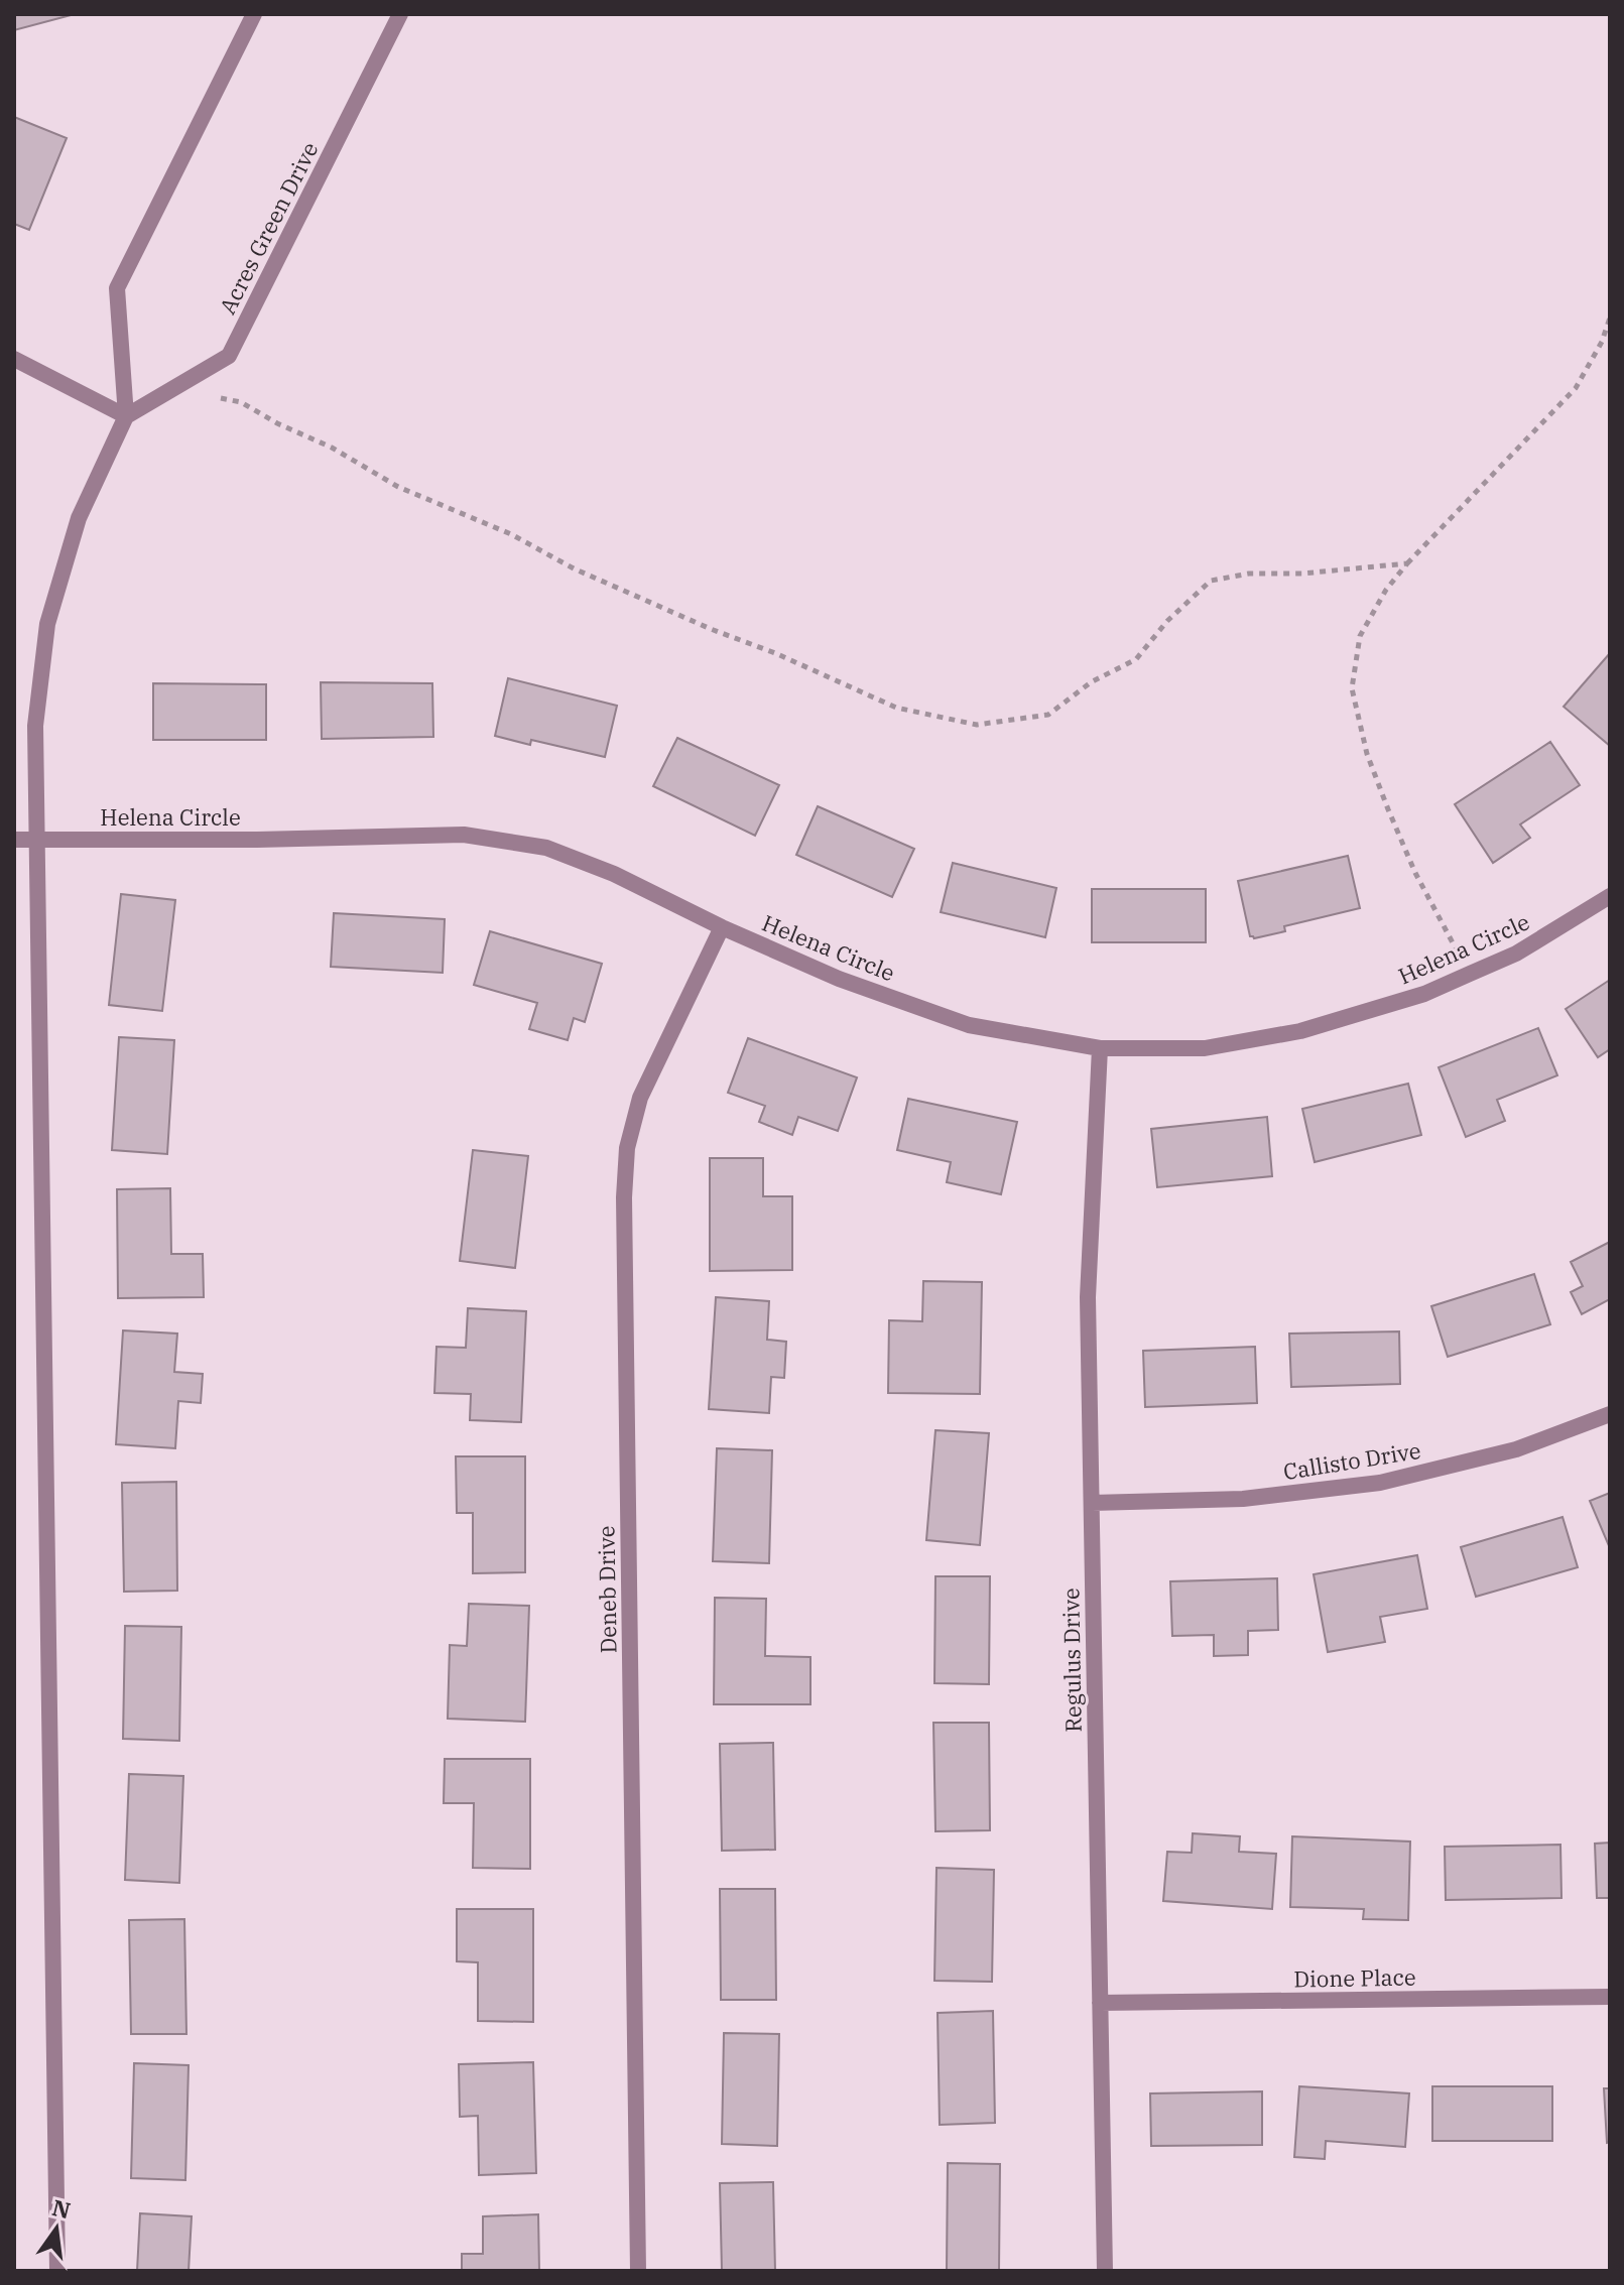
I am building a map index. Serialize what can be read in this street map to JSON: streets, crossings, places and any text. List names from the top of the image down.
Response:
{
  "streets": {
    "street": [
      "Acres Green Drive",
      "Helena Circle",
      "Callisto Drive",
      "Deneb Drive",
      "Regulus Drive",
      "Dione Place"
    ]
  },
  "crossings": [
    ["Helena Circle", "Deneb Drive"],
    ["Helena Circle", "Regulus Drive"],
    ["Callisto Drive", "Regulus Drive"],
    ["Regulus Drive", "Dione Place"]
  ],
  "north": "top"
}
